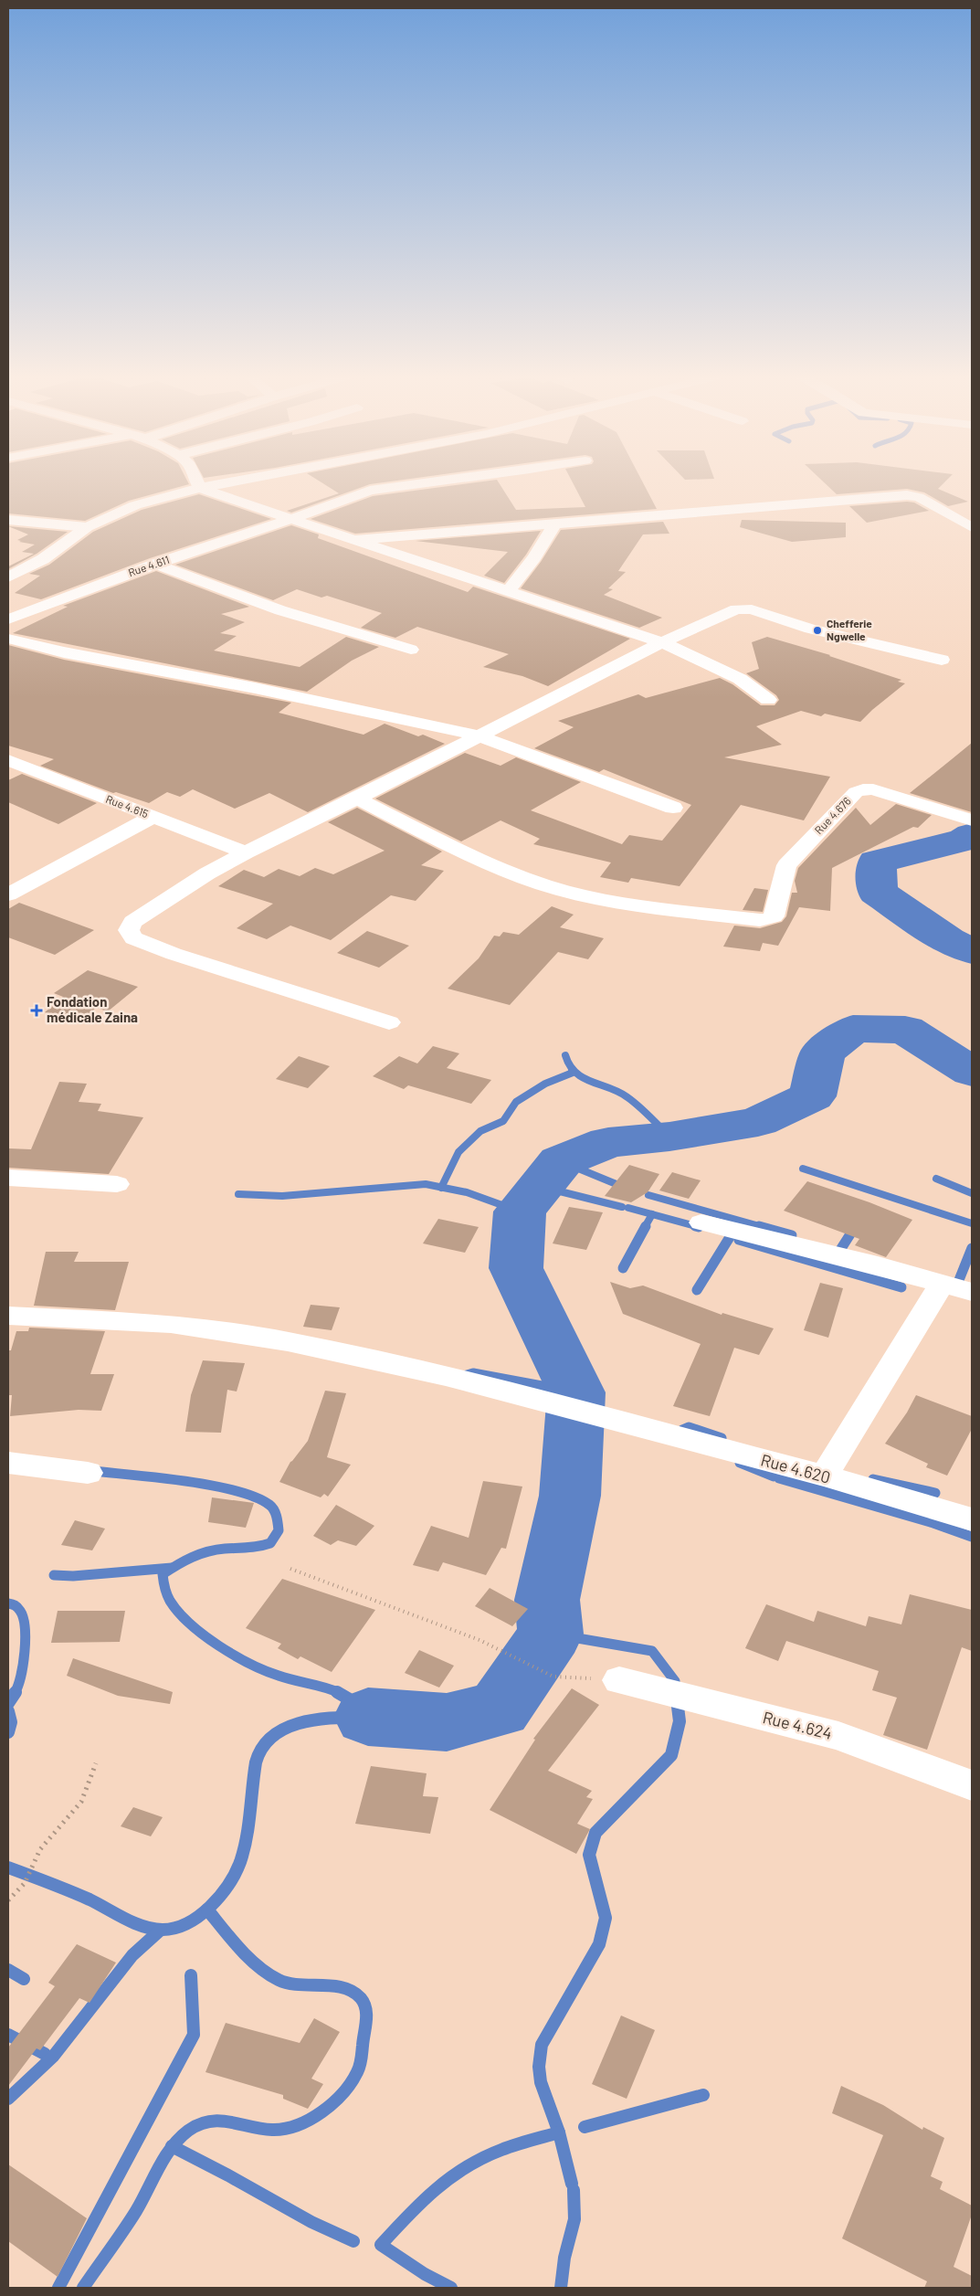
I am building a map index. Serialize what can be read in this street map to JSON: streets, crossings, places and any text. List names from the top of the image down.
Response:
{
  "streets": {
    "street": [
      "Rue 4.611",
      "Rue 4.615",
      "Rue 4.676",
      "Rue 4.620",
      "Rue 4.624"
    ]
  },
  "places": {
    "other": ["Chefferie Ngwelle"],
    "health": ["Fondation médicale Zaina"]
  }
}
